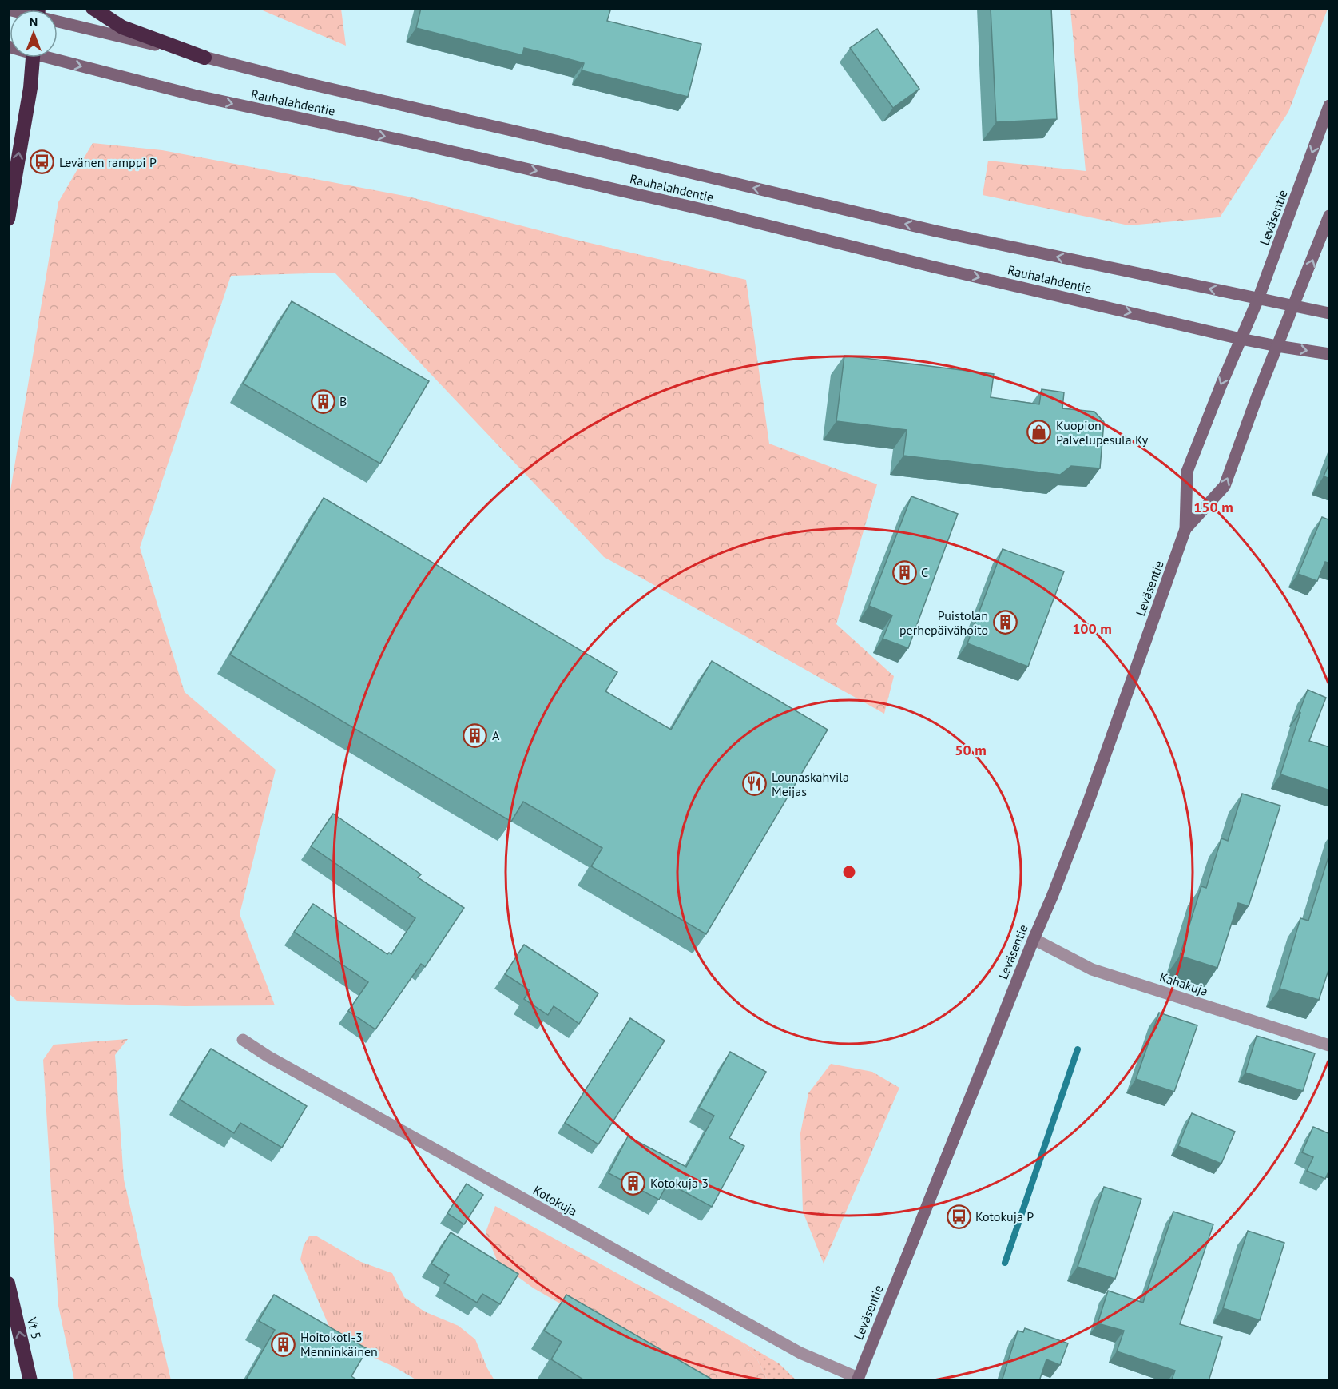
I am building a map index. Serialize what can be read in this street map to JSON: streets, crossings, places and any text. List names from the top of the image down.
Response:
{
  "streets": {
    "highway": ["Vt 5"],
    "main road": ["Rauhalahdentie", "Leväsentie"],
    "street": ["Kahakuja", "Kotokuja"]
  },
  "crossings": [
    ["Rauhalahdentie", "Leväsentie"],
    ["Leväsentie", "Kahakuja"],
    ["Leväsentie", "Kotokuja"]
  ],
  "one_way": ["Vt 5"],
  "places": {
    "bus stop": ["Levänen ramppi P", "Kotokuja P"],
    "building": [
      "B",
      "C",
      "Puistolan perhepäivähoito",
      "A",
      "Kotokuja 3",
      "Hoitokoti-3 Menninkäinen"
    ],
    "shop": ["Kuopion Palvelupesula Ky"],
    "restaurant": ["Lounaskahvila Meijas"]
  },
  "north": "top",
  "rings": ["150 m", "100 m", "50 m"]
}
